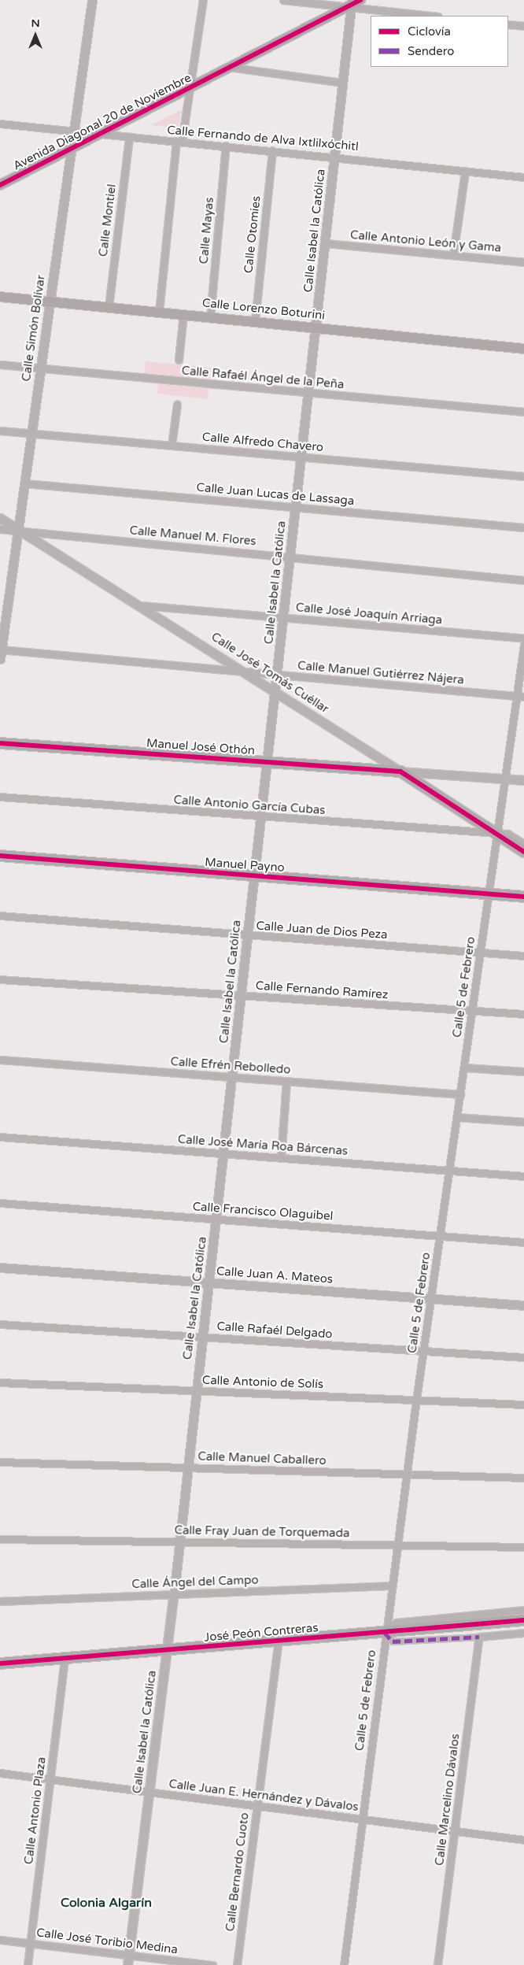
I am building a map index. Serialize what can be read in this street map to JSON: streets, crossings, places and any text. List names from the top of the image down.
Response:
{
  "streets": {
    "main road": [
      "Avenida Diagonal 20 de Noviembre",
      "Calle Lorenzo Boturini",
      "Calle José Tomás Cuéllar",
      "Manuel José Othón",
      "Manuel Payno",
      "José Peón Contreras"
    ],
    "street": [
      "Calle Fernando de Alva Ixtlilxóchitl",
      "Calle Montiel",
      "Calle Mayas",
      "Calle Isabel la Católica",
      "Calle Otomies",
      "Calle Antonio León y Gama",
      "Calle Simón Bolívar",
      "Calle Rafaél Ángel de la Peña",
      "Calle Alfredo Chavero",
      "Calle Juan Lucas de Lassaga",
      "Calle Manuel M. Flores",
      "Calle José Joaquín Arriaga",
      "Calle Manuel Gutiérrez Nájera",
      "Calle Antonio García Cubas",
      "Calle Juan de Dios Peza",
      "Calle 5 de Febrero",
      "Calle Fernando Ramírez",
      "Calle Efrén Rebolledo",
      "Calle José María Roa Bárcenas",
      "Calle Francisco Olaguibel",
      "Calle Juan A. Mateos",
      "Calle Rafaél Delgado",
      "Calle Antonio de Solís",
      "Calle Manuel Caballero",
      "Calle Fray Juan de Torquemada",
      "Calle Ángel del Campo",
      "Calle Juan E. Hernández y Dávalos",
      "Calle Marcelino Dávalos",
      "Calle Antonio Plaza",
      "Calle Bernardo Cuoto",
      "Calle José Toribio Medina"
    ]
  },
  "crossings": [
    ["Avenida Diagonal 20 de Noviembre", "Calle Fernando de Alva Ixtlilxóchitl"],
    ["Avenida Diagonal 20 de Noviembre", "Calle Isabel la Católica"],
    ["Avenida Diagonal 20 de Noviembre", "Calle Simón Bolívar"],
    ["Calle Fernando de Alva Ixtlilxóchitl", "Calle Montiel"],
    ["Calle Fernando de Alva Ixtlilxóchitl", "Calle Mayas"],
    ["Calle Fernando de Alva Ixtlilxóchitl", "Calle Isabel la Católica"],
    ["Calle Fernando de Alva Ixtlilxóchitl", "Calle Otomies"],
    ["Calle Fernando de Alva Ixtlilxóchitl", "Calle Simón Bolívar"],
    ["Calle Montiel", "Calle Lorenzo Boturini"],
    ["Calle Mayas", "Calle Lorenzo Boturini"],
    ["Calle Isabel la Católica", "Calle Antonio León y Gama"],
    ["Calle Isabel la Católica", "Calle Lorenzo Boturini"],
    ["Calle Isabel la Católica", "Calle Rafaél Ángel de la Peña"],
    ["Calle Isabel la Católica", "Calle Alfredo Chavero"],
    ["Calle Isabel la Católica", "Calle Juan Lucas de Lassaga"],
    ["Calle Isabel la Católica", "Calle Manuel M. Flores"],
    ["Calle Isabel la Católica", "Calle José Joaquín Arriaga"],
    ["Calle Isabel la Católica", "Calle José Tomás Cuéllar"],
    ["Calle Isabel la Católica", "Calle Manuel Gutiérrez Nájera"],
    ["Calle Isabel la Católica", "Manuel José Othón"],
    ["Calle Isabel la Católica", "Calle Antonio García Cubas"],
    ["Calle Isabel la Católica", "Manuel Payno"],
    ["Calle Isabel la Católica", "Calle Juan de Dios Peza"],
    ["Calle Isabel la Católica", "Calle Fernando Ramírez"],
    ["Calle Isabel la Católica", "Calle Efrén Rebolledo"],
    ["Calle Isabel la Católica", "Calle José María Roa Bárcenas"],
    ["Calle Isabel la Católica", "Calle Francisco Olaguibel"],
    ["Calle Isabel la Católica", "Calle Juan A. Mateos"],
    ["Calle Isabel la Católica", "Calle Rafaél Delgado"],
    ["Calle Isabel la Católica", "Calle Antonio de Solís"],
    ["Calle Isabel la Católica", "Calle Manuel Caballero"],
    ["Calle Isabel la Católica", "Calle Fray Juan de Torquemada"],
    ["Calle Isabel la Católica", "Calle Ángel del Campo"],
    ["Calle Isabel la Católica", "José Peón Contreras"],
    ["Calle Isabel la Católica", "Calle Juan E. Hernández y Dávalos"],
    ["Calle Isabel la Católica", "Calle José Toribio Medina"],
    ["Calle Otomies", "Calle Lorenzo Boturini"],
    ["Calle Lorenzo Boturini", "Calle Simón Bolívar"],
    ["Calle Simón Bolívar", "Calle Rafaél Ángel de la Peña"],
    ["Calle Simón Bolívar", "Calle Alfredo Chavero"],
    ["Calle Simón Bolívar", "Calle Juan Lucas de Lassaga"],
    ["Calle Simón Bolívar", "Calle Manuel M. Flores"],
    ["Calle Simón Bolívar", "Calle José Tomás Cuéllar"],
    ["Calle Simón Bolívar", "Calle Manuel Gutiérrez Nájera"],
    ["Calle Manuel M. Flores", "Calle José Tomás Cuéllar"],
    ["Calle José Joaquín Arriaga", "Calle José Tomás Cuéllar"],
    ["Calle José Tomás Cuéllar", "Calle Manuel Gutiérrez Nájera"],
    ["Calle José Tomás Cuéllar", "Manuel José Othón"],
    ["Calle José Tomás Cuéllar", "Calle Antonio García Cubas"],
    ["Calle José Tomás Cuéllar", "Calle 5 de Febrero"],
    ["Calle Manuel Gutiérrez Nájera", "Calle 5 de Febrero"],
    ["Manuel José Othón", "Calle 5 de Febrero"],
    ["Calle Antonio García Cubas", "Calle 5 de Febrero"],
    ["Manuel Payno", "Calle 5 de Febrero"],
    ["Calle Juan de Dios Peza", "Calle 5 de Febrero"],
    ["Calle 5 de Febrero", "Calle Fernando Ramírez"],
    ["Calle 5 de Febrero", "Calle Efrén Rebolledo"],
    ["Calle 5 de Febrero", "Calle José María Roa Bárcenas"],
    ["Calle 5 de Febrero", "Calle Francisco Olaguibel"],
    ["Calle 5 de Febrero", "Calle Juan A. Mateos"],
    ["Calle 5 de Febrero", "Calle Rafaél Delgado"],
    ["Calle 5 de Febrero", "Calle Antonio de Solís"],
    ["Calle 5 de Febrero", "Calle Manuel Caballero"],
    ["Calle 5 de Febrero", "Calle Fray Juan de Torquemada"],
    ["Calle 5 de Febrero", "Calle Ángel del Campo"],
    ["Calle 5 de Febrero", "José Peón Contreras"],
    ["Calle 5 de Febrero", "Calle Juan E. Hernández y Dávalos"],
    ["José Peón Contreras", "Calle Antonio Plaza"],
    ["José Peón Contreras", "Calle Bernardo Cuoto"],
    ["Calle Juan E. Hernández y Dávalos", "Calle Marcelino Dávalos"],
    ["Calle Juan E. Hernández y Dávalos", "Calle Antonio Plaza"],
    ["Calle Juan E. Hernández y Dávalos", "Calle Bernardo Cuoto"],
    ["Calle Antonio Plaza", "Calle José Toribio Medina"]
  ],
  "districts": ["Colonia Algarín"],
  "legend": ["Ciclovía", "Sendero"],
  "north": "top"
}
